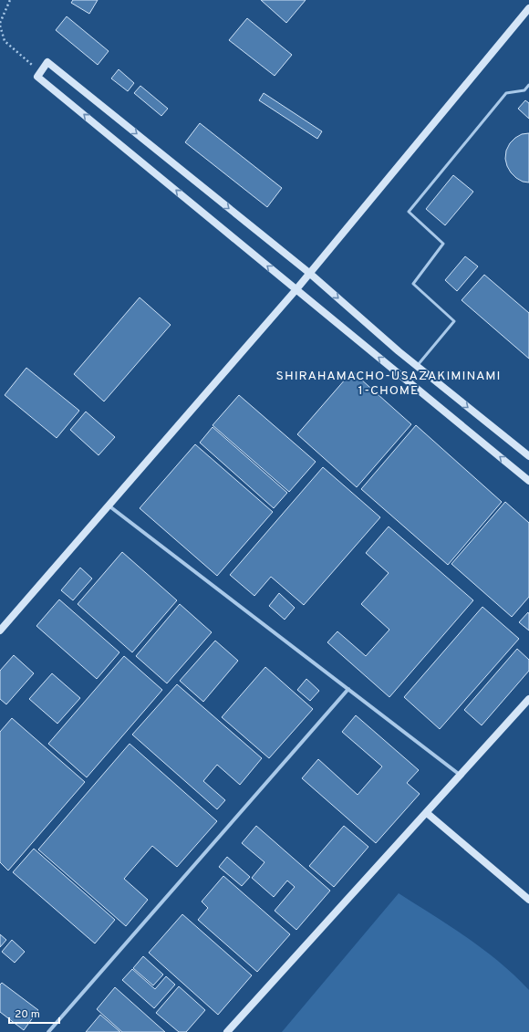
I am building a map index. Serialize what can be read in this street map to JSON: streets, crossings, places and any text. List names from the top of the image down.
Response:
{
  "districts": ["SHIRAHAMACHO-USAZAKIMINAMI 1-CHOME"],
  "scale_bar": "20 m"
}
